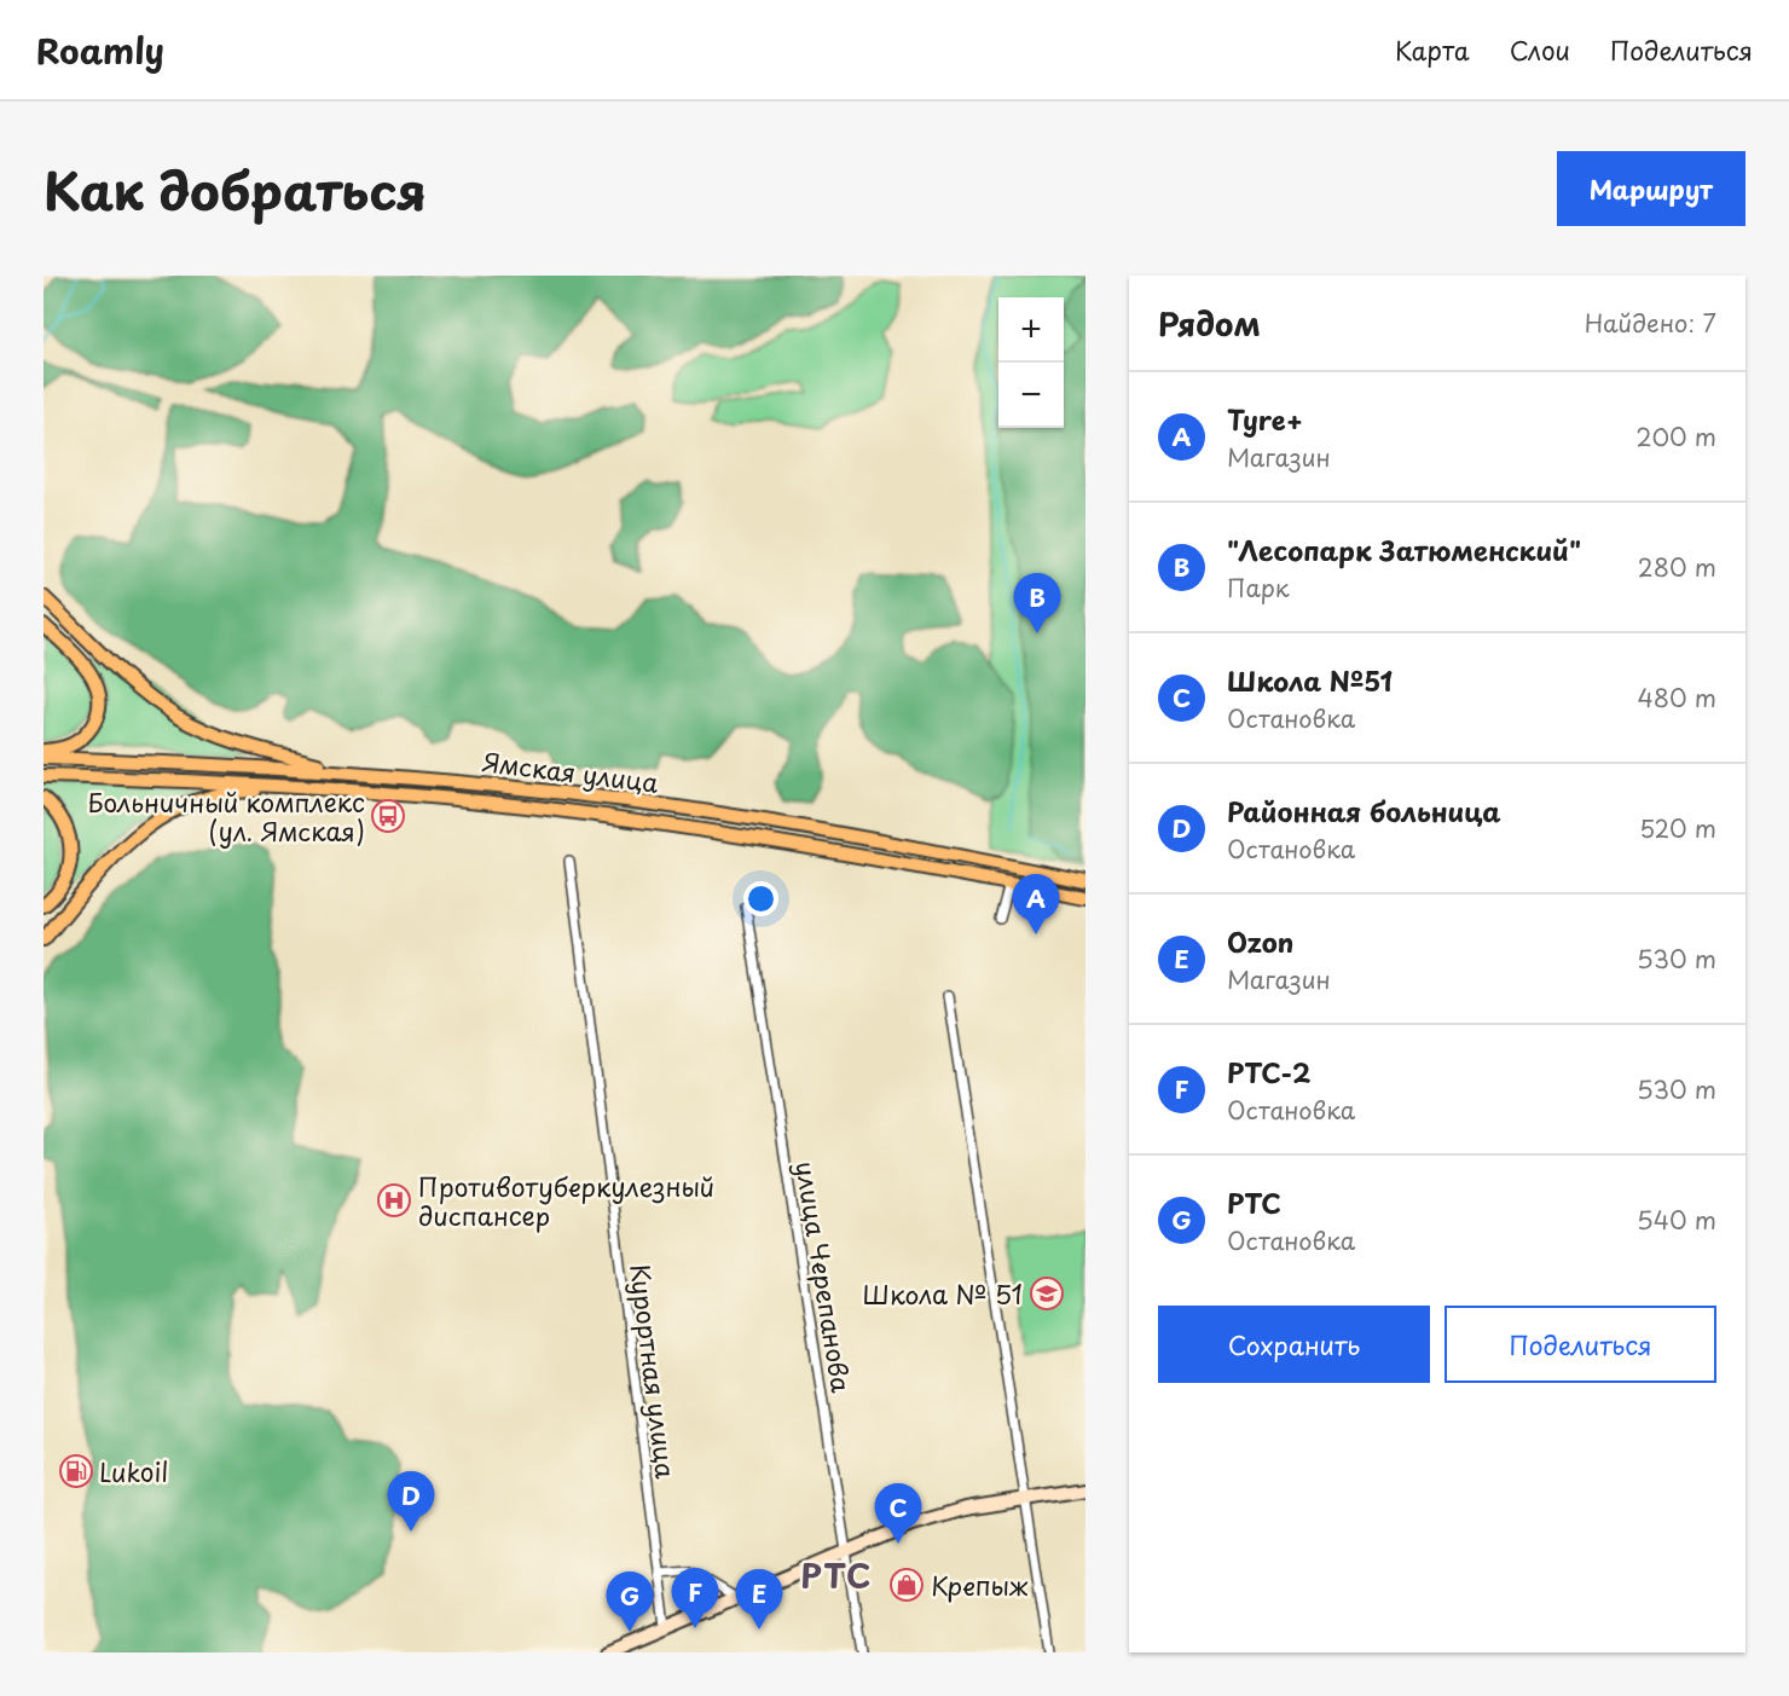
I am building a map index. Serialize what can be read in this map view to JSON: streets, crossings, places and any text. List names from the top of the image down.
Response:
{
  "streets": {
    "main road": ["Ямская улица"],
    "street": ["улица Черепанова", "Курортная улица"]
  },
  "districts": ["РТС"],
  "places": {
    "bus stop": ["Больничный комплекс (ул. Ямская)"],
    "hospital": ["Противотуберкулезный диспансер"],
    "school or university": ["Школа № 51"],
    "fuel station": ["Lukoil"],
    "shop": ["Крепыж"]
  },
  "page": {
    "header": "Roamly",
    "nav": ["Карта", "Слои", "Поделиться"],
    "title": "Как добраться",
    "buttons": [
      "Маршрут",
      ["Сохранить", "Поделиться"]
    ],
    "heading": ["Рядом", "Найдено: 7"],
    "map_buttons": ["+", "−"],
    "list": [
      {
        "mark": "A",
        "name": "Tyre+",
        "note": "Магазин",
        "value": "200 m"
      },
      {
        "mark": "B",
        "name": "\"Лесопарк Затюменский\"",
        "note": "Парк",
        "value": "280 m"
      },
      {
        "mark": "C",
        "name": "Школа №51",
        "note": "Остановка",
        "value": "480 m"
      },
      {
        "mark": "D",
        "name": "Районная больница",
        "note": "Остановка",
        "value": "520 m"
      },
      {
        "mark": "E",
        "name": "Ozon",
        "note": "Магазин",
        "value": "530 m"
      },
      {
        "mark": "F",
        "name": "РТС-2",
        "note": "Остановка",
        "value": "530 m"
      },
      {
        "mark": "G",
        "name": "РТС",
        "note": "Остановка",
        "value": "540 m"
      }
    ],
    "pins": [
      "B",
      "A",
      "D",
      "C",
      "F",
      "E",
      "G"
    ]
  }
}
